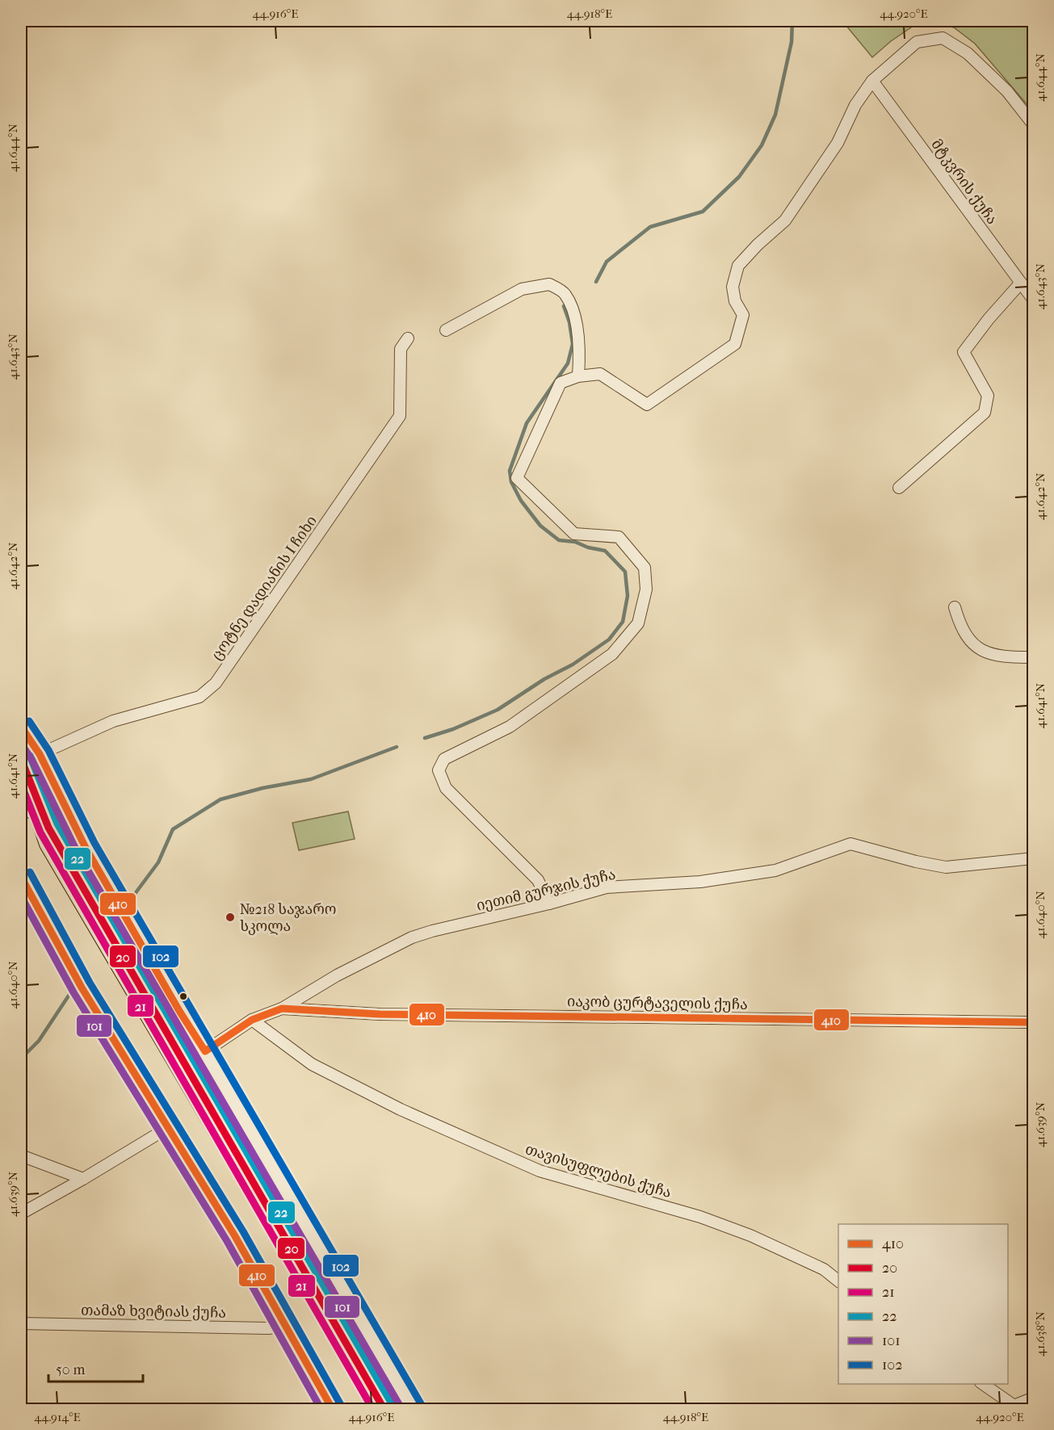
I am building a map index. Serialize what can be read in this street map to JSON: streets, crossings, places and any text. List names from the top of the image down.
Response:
{
  "streets": {
    "street": [
      "მტკვრის ქუჩა",
      "ცოტნე დადიანის I ჩიხი",
      "იეთიმ გურჯის ქუჩა",
      "იაკობ ცურტაველის ქუჩა",
      "თავისუფლების ქუჩა",
      "თამაზ ხვიტიას ქუჩა"
    ]
  },
  "crossings": [
    ["იეთიმ გურჯის ქუჩა", "იაკობ ცურტაველის ქუჩა"],
    ["იეთიმ გურჯის ქუჩა", "თავისუფლების ქუჩა"]
  ],
  "places": ["№218 საჯარო სკოლა"],
  "lines": [
    "transit line 102",
    "transit line 410",
    "transit line 101",
    "transit line 22",
    "transit line 20",
    "transit line 21"
  ],
  "legend": [
    "410",
    "20",
    "21",
    "22",
    "101",
    "102"
  ],
  "scale_bar": "50 m",
  "coordinates": [
    "44.916°E",
    "44.918°E",
    "44.920°E",
    "41.644°N",
    "41.643°N",
    "41.642°N",
    "41.641°N",
    "41.640°N",
    "41.639°N",
    "41.638°N",
    "44.914°E"
  ]
}
